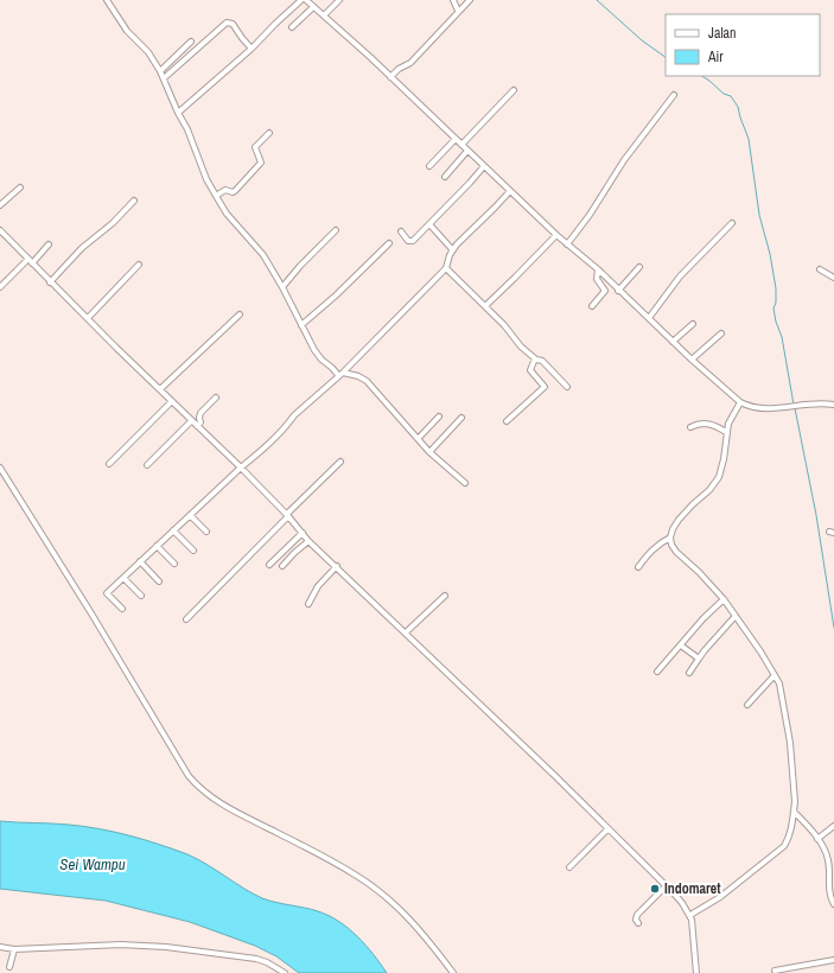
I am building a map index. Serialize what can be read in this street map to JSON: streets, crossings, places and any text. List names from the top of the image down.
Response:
{
  "water": ["Sei Wampu"],
  "places": ["Indomaret"],
  "legend": ["Jalan", "Air"]
}
